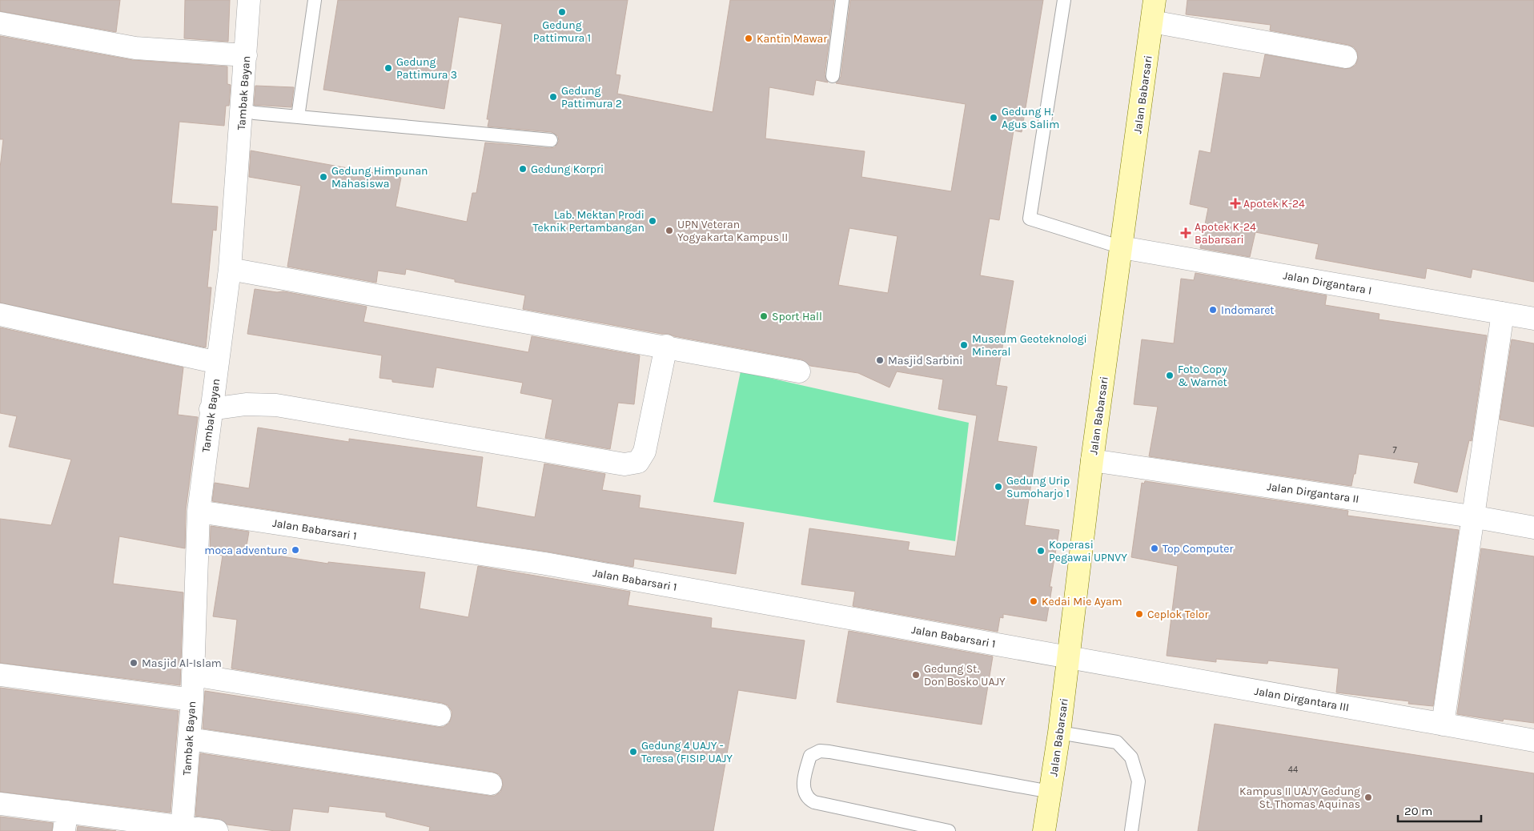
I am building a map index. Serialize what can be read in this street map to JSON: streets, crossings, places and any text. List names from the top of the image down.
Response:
{
  "streets": {
    "street": [
      "Tambak Bayan",
      "Jalan Babarsari",
      "Jalan Dirgantara I",
      "Jalan Dirgantara II",
      "Jalan Babarsari 1",
      "Jalan Dirgantara III"
    ]
  },
  "crossings": [
    ["Tambak Bayan", "Jalan Babarsari 1"],
    ["Jalan Babarsari", "Jalan Dirgantara I"],
    ["Jalan Babarsari", "Jalan Dirgantara II"],
    ["Jalan Babarsari", "Jalan Babarsari 1"],
    ["Jalan Babarsari", "Jalan Dirgantara III"],
    ["Jalan Babarsari 1", "Jalan Dirgantara III"]
  ],
  "places": {
    "other": [
      "Gedung Pattimura 1",
      "Kantin Mawar",
      "Gedung Pattimura 3",
      "Gedung Pattimura 2",
      "Gedung H. Agus Salim",
      "Gedung Korpri",
      "Gedung Himpunan Mahasiswa",
      "Lab. Mektan Prodi Teknik Pertambangan",
      "UPN Veteran Yogyakarta Kampus II",
      "Indomaret",
      "Sport Hall",
      "Museum Geoteknologi Mineral",
      "Masjid Sarbini",
      "Foto Copy & Warnet",
      "Gedung Urip Sumoharjo 1",
      "Top Computer",
      "moca adventure",
      "Koperasi Pegawai UPNVY",
      "Kedai Mie Ayam",
      "Ceplok Telor",
      "Masjid Al-Islam",
      "Gedung St. Don Bosko UAJY",
      "Gedung 4 UAJY - Teresa (FISIP UAJY",
      "Kampus II UAJY Gedung St. Thomas Aquinas"
    ],
    "health": ["Apotek K-24", "Apotek K-24 Babarsari"]
  },
  "house_numbers": ["7", "44"],
  "scale_bar": "20 m"
}
